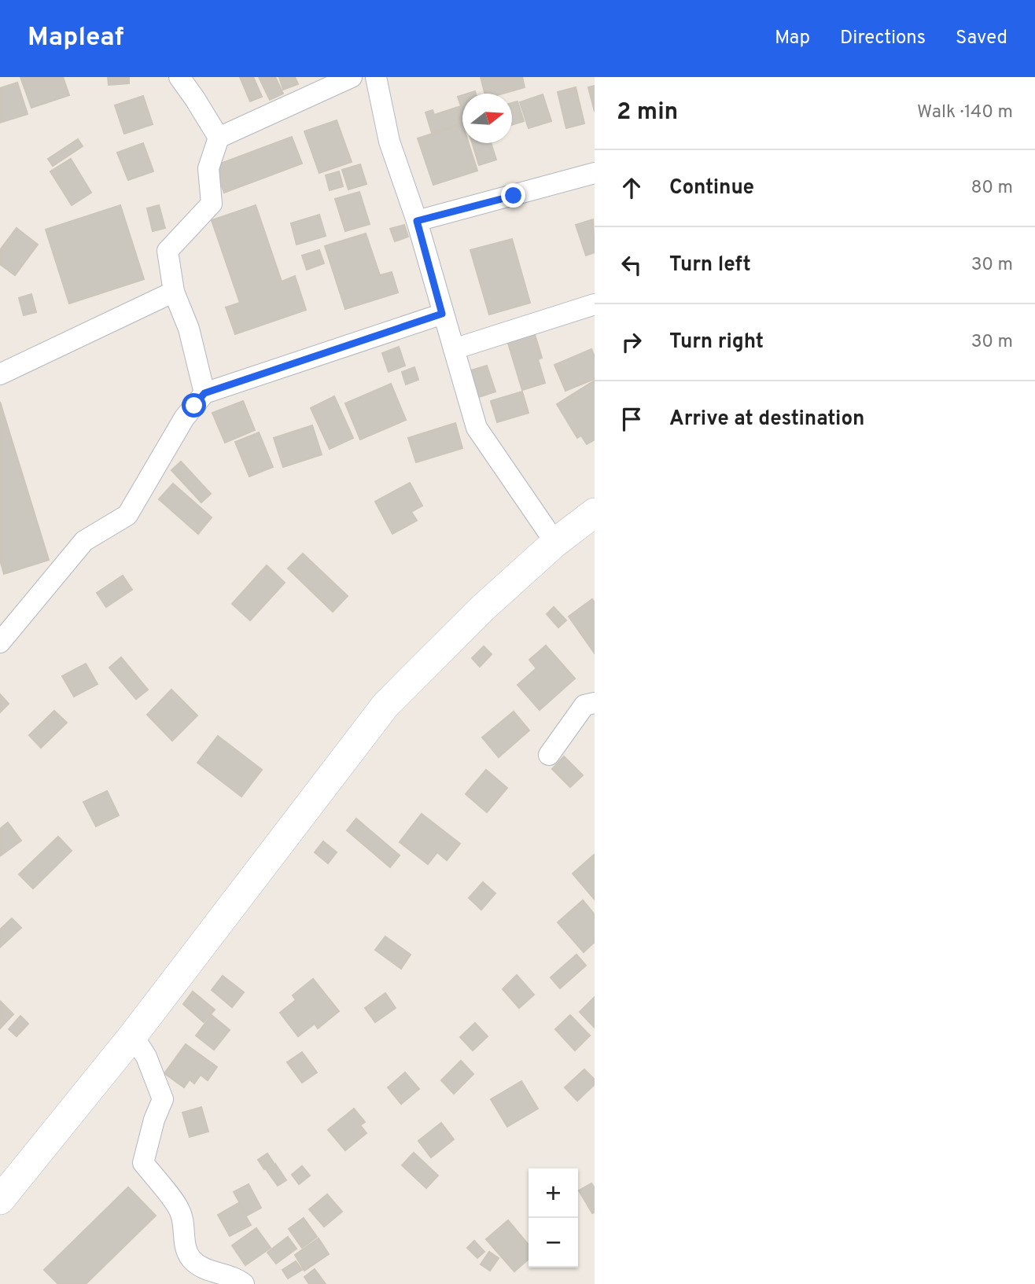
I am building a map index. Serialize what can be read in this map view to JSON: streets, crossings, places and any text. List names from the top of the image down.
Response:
{
  "north": "right",
  "page": {
    "header": "Mapleaf",
    "nav": ["Map", "Directions", "Saved"],
    "heading": ["2 min", "Walk · 140 m"],
    "list": [
      ["Continue", "80 m"],
      ["Turn left", "30 m"],
      ["Turn right", "30 m"],
      "Arrive at destination"
    ],
    "map_buttons": ["+", "−"]
  }
}
